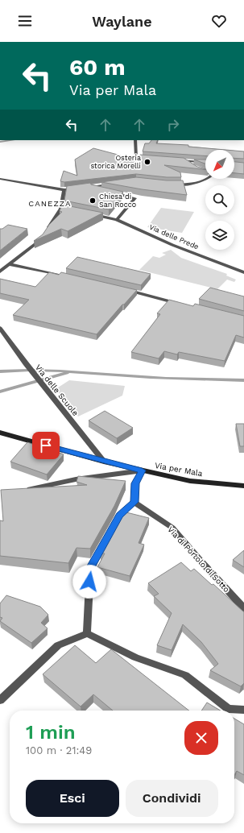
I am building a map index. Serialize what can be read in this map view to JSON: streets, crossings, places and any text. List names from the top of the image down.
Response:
{
  "streets": {
    "main road": ["Via per Mala"],
    "street": ["Via delle Prede", "Via delle Scuole", "Via di Pòrtolo di Sotto"]
  },
  "crossings": [
    ["Via delle Scuole", "Via per Mala"]
  ],
  "districts": ["CANEZZA"],
  "places": ["Osteria storica Morelli", "Chiesa di San Rocco"],
  "north": "bottom left",
  "page": {
    "header": "Waylane",
    "turn": ["60 m", "Via per Mala"],
    "heading": ["1 min", "100 m · 21:49"],
    "buttons": ["Esci", "Condividi"]
  }
}
